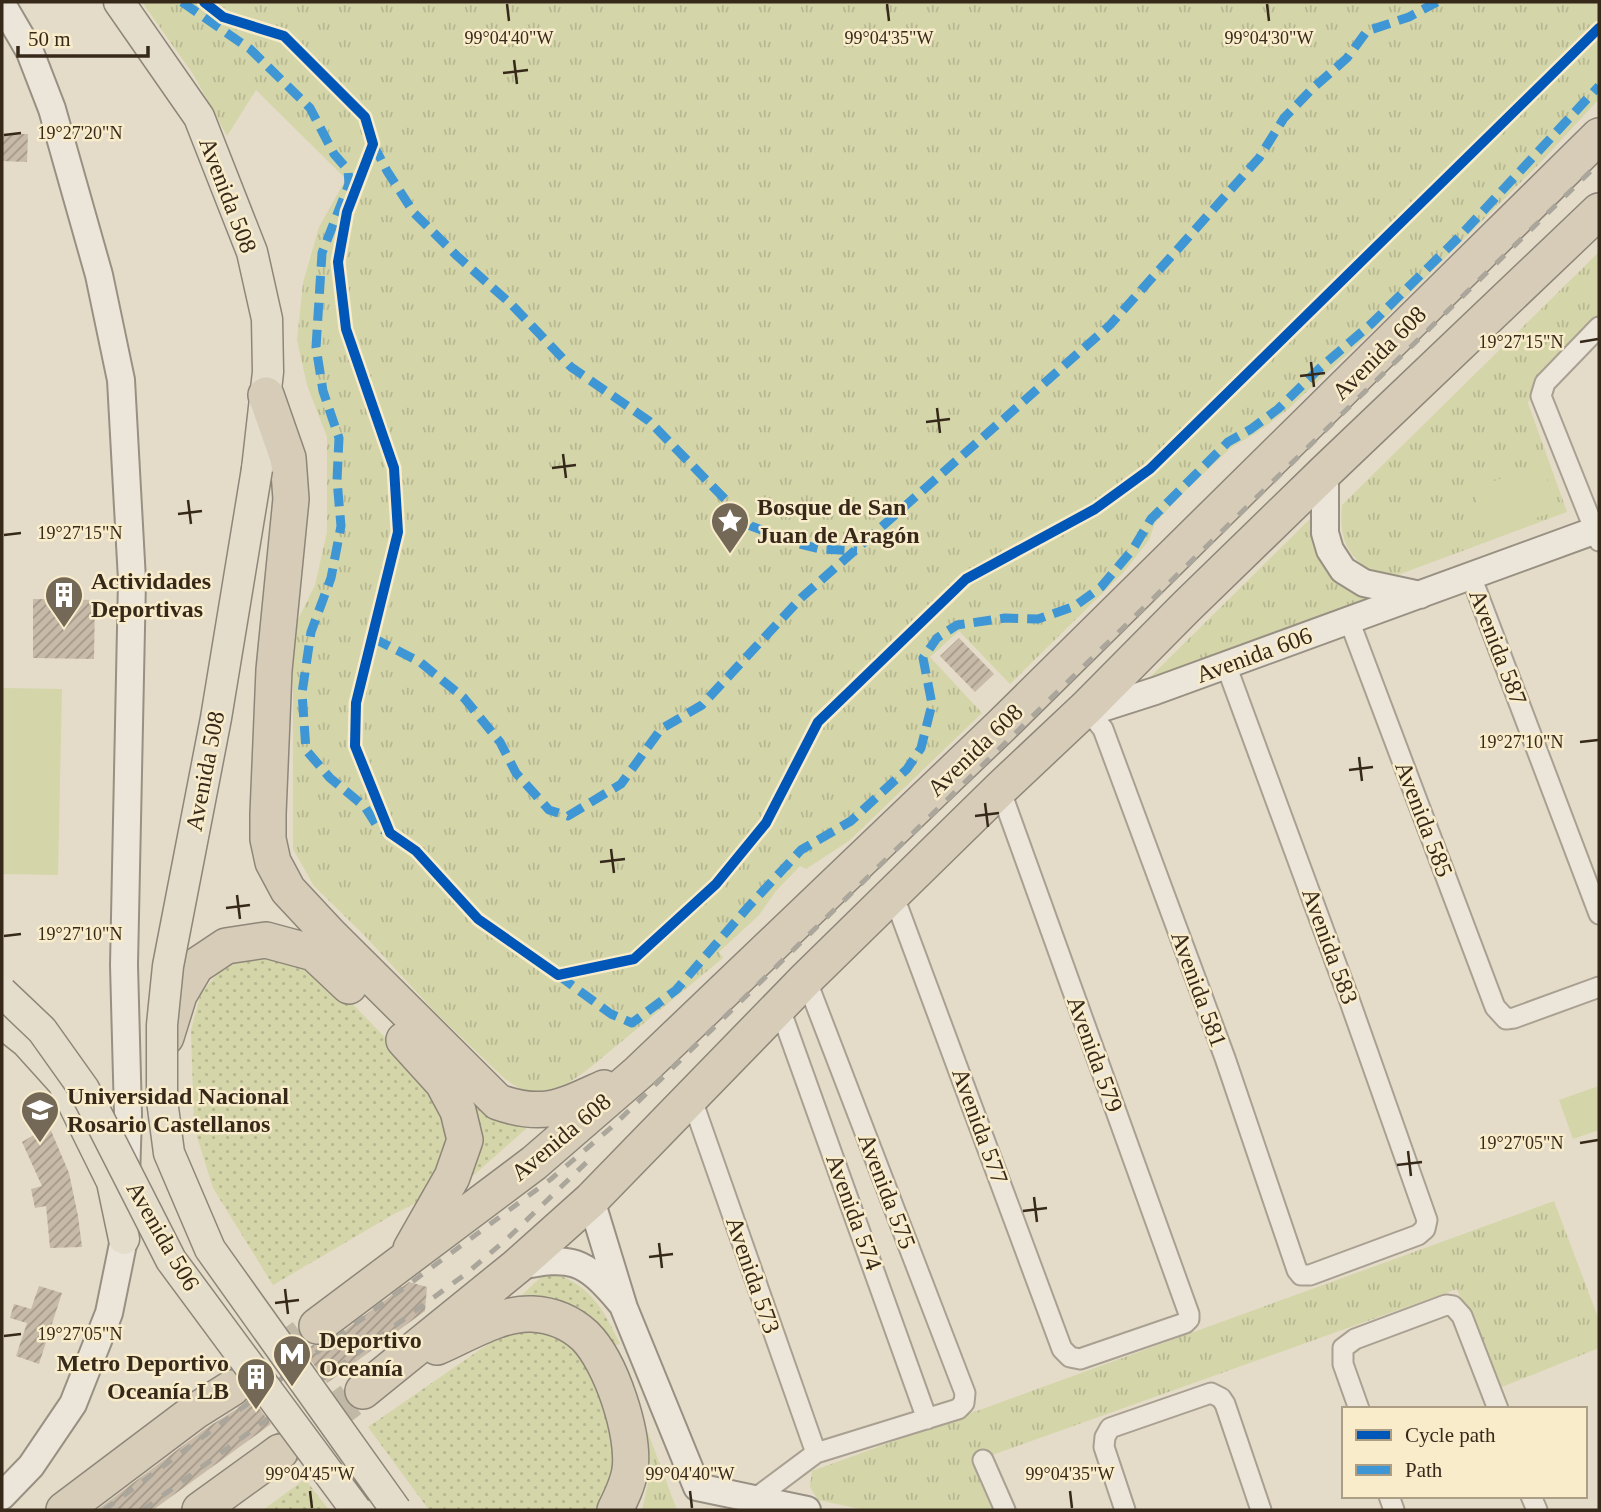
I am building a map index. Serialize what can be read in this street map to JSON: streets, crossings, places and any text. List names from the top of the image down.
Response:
{
  "streets": {
    "highway": ["Avenida 608"],
    "main road": ["Avenida 508", "Avenida 506"],
    "street": [
      "Avenida 587",
      "Avenida 606",
      "Avenida 585",
      "Avenida 583",
      "Avenida 581",
      "Avenida 579",
      "Avenida 577",
      "Avenida 575",
      "Avenida 574",
      "Avenida 573"
    ]
  },
  "crossings": [
    ["Avenida 608", "Avenida 606"],
    ["Avenida 608", "Avenida 581"],
    ["Avenida 608", "Avenida 579"],
    ["Avenida 608", "Avenida 577"],
    ["Avenida 608", "Avenida 575"],
    ["Avenida 608", "Avenida 574"],
    ["Avenida 608", "Avenida 573"],
    ["Avenida 587", "Avenida 606"],
    ["Avenida 606", "Avenida 585"],
    ["Avenida 606", "Avenida 583"],
    ["Avenida 606", "Avenida 581"],
    ["Avenida 583", "Avenida 581"],
    ["Avenida 579", "Avenida 577"],
    ["Avenida 575", "Avenida 574"]
  ],
  "places": {
    "place": ["Bosque de San Juan de Aragón"],
    "building": ["Actividades Deportivas", "Metro Deportivo Oceanía LB"],
    "school or university": ["Universidad Nacional Rosario Castellanos"],
    "metro station": ["Deportivo Oceanía"]
  },
  "legend": ["Cycle path", "Path"],
  "scale_bar": "50 m",
  "coordinates": [
    "99°04'40\"W",
    "99°04'35\"W",
    "99°04'30\"W",
    "19°27'20\"N",
    "19°27'15\"N",
    "19°27'10\"N",
    "19°27'05\"N",
    "99°04'45\"W"
  ]
}
